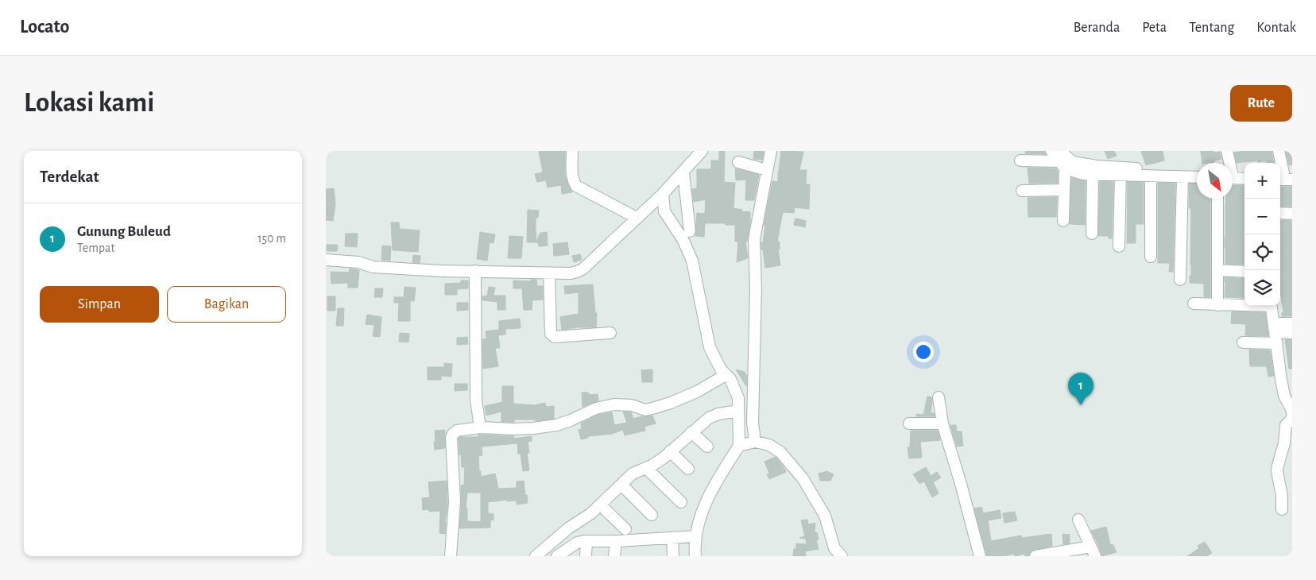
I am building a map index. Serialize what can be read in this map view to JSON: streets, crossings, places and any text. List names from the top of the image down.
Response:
{
  "north": "bottom right",
  "page": {
    "header": "Locato",
    "nav": [
      "Beranda",
      "Peta",
      "Tentang",
      "Kontak"
    ],
    "buttons": [
      "Rute",
      ["Simpan", "Bagikan"]
    ],
    "title": "Lokasi kami",
    "heading": "Terdekat",
    "map_buttons": ["+", "−"],
    "list": [
      {
        "mark": "1",
        "name": "Gunung Buleud",
        "note": "Tempat",
        "value": "150 m"
      }
    ],
    "pins": "1"
  }
}
